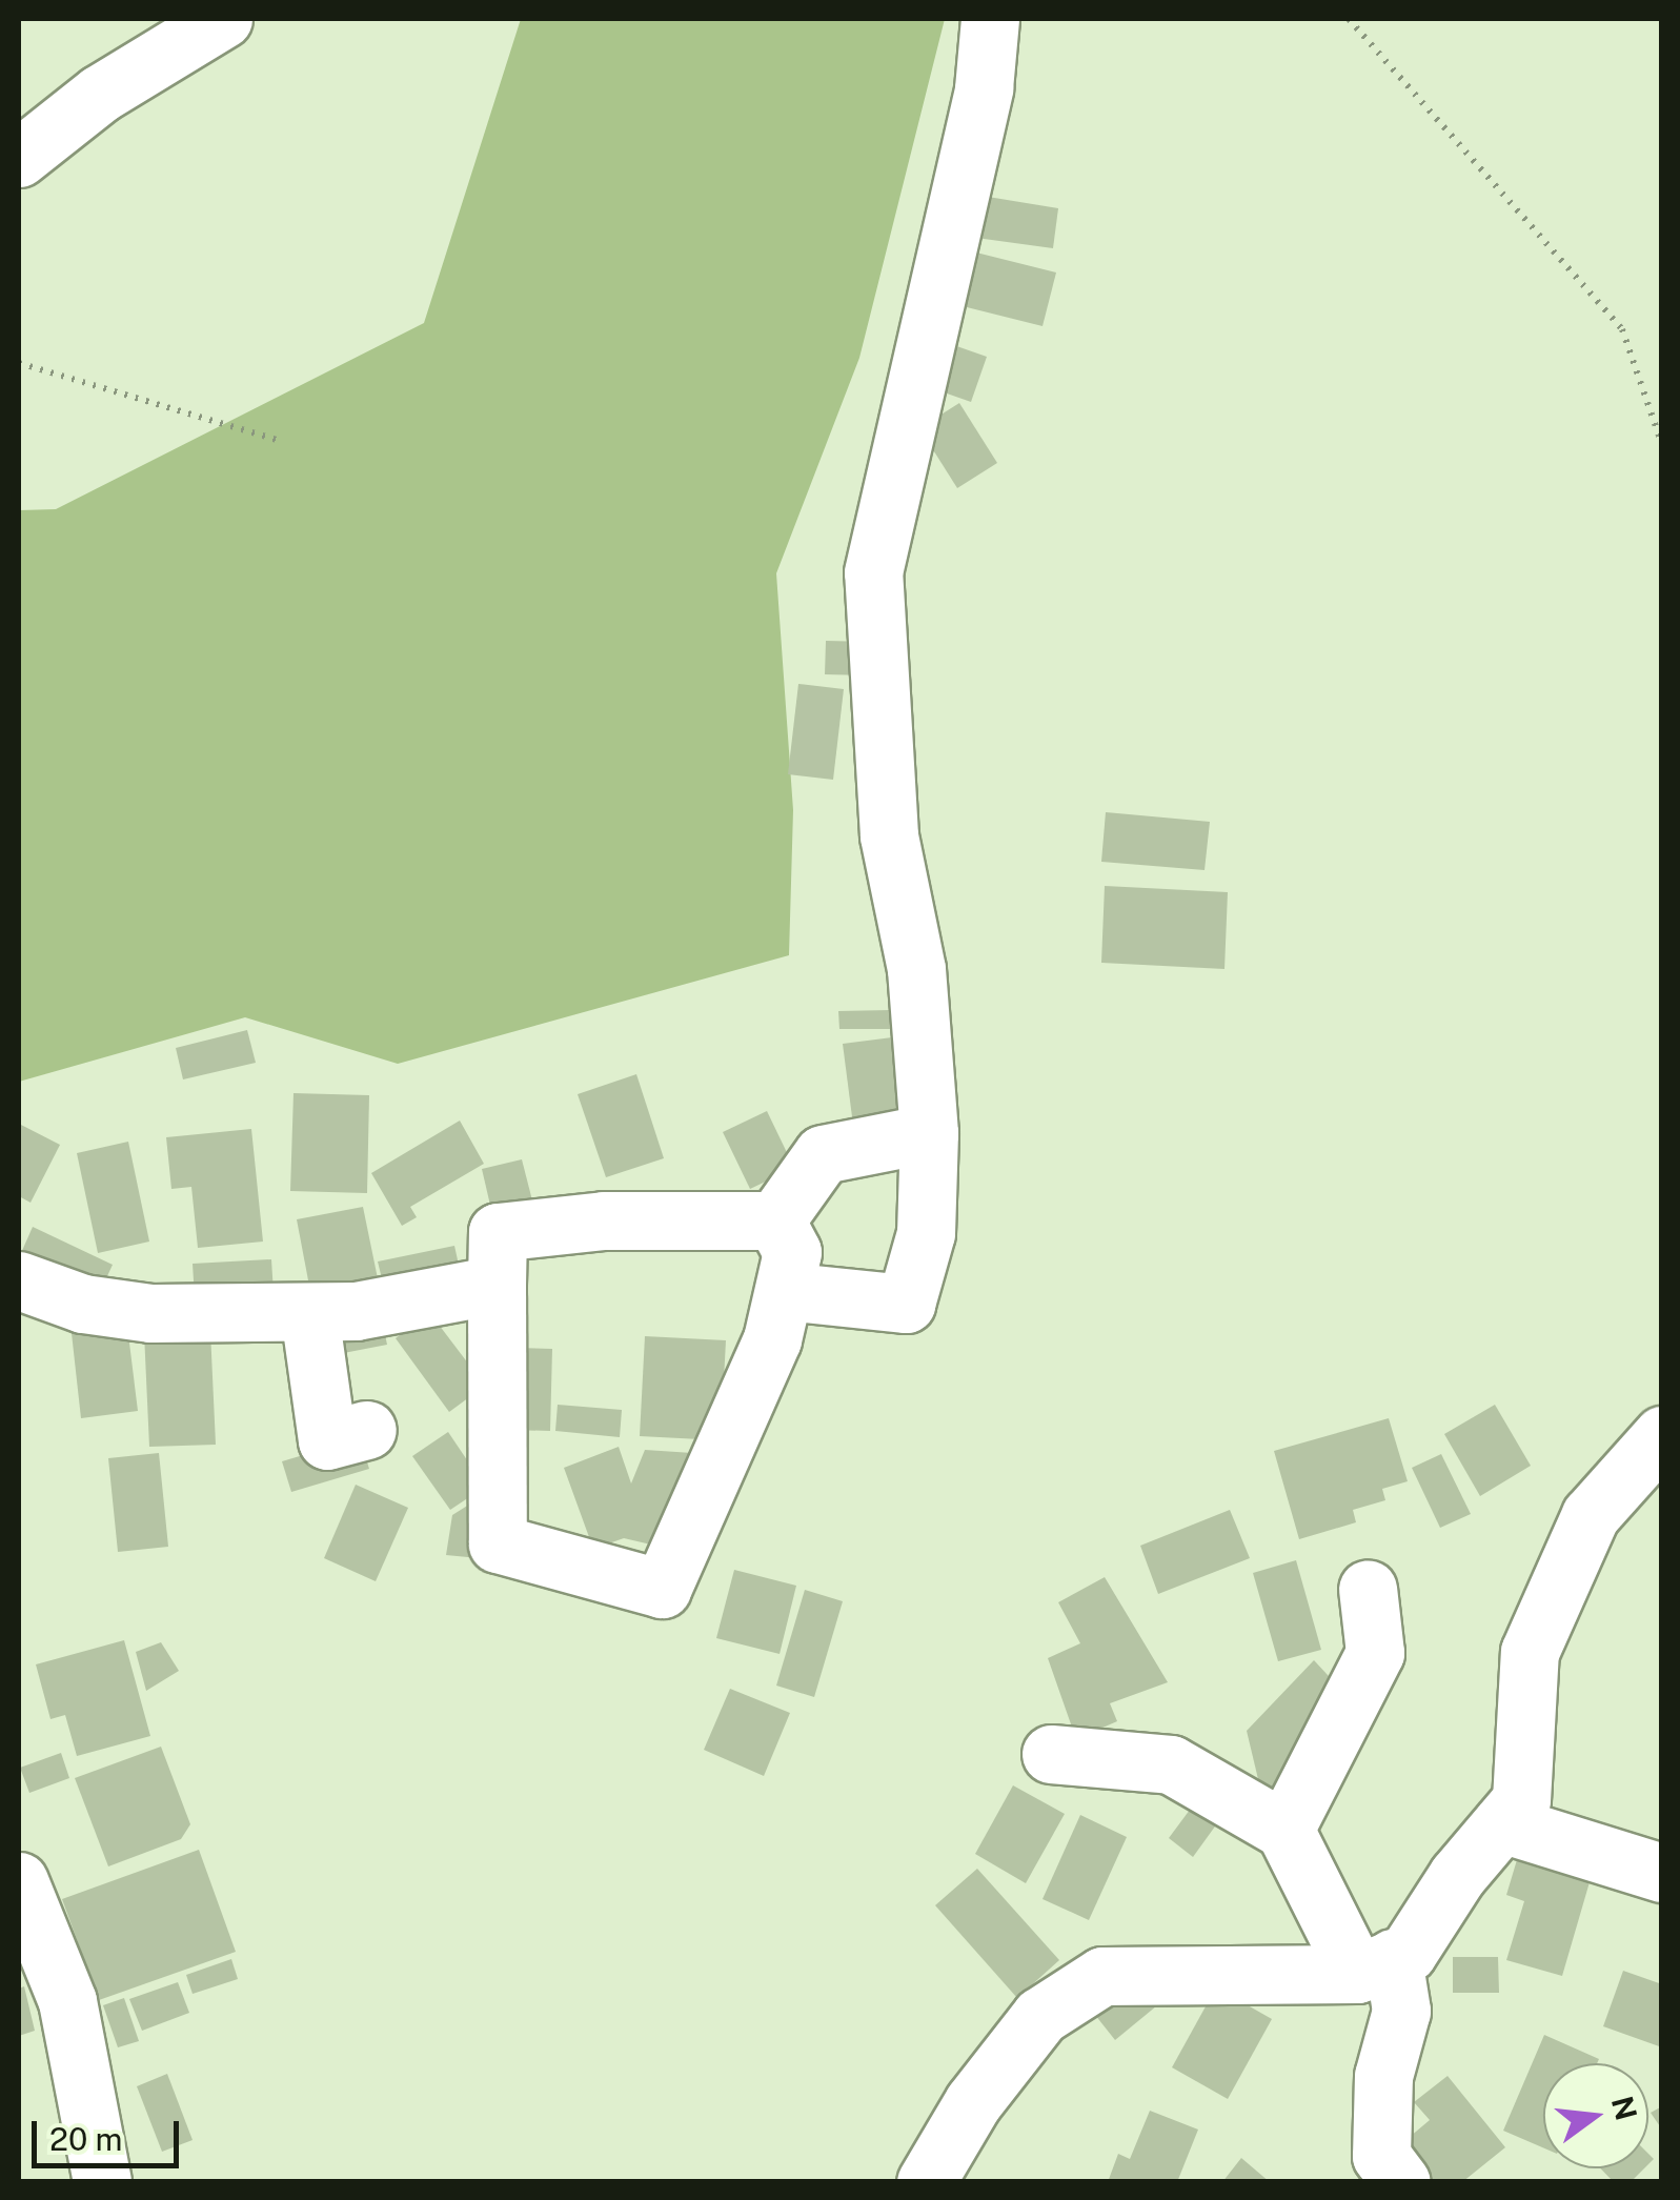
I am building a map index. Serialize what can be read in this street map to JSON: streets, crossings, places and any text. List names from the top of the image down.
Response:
{
  "scale_bar": "20 m",
  "north": "right"
}
